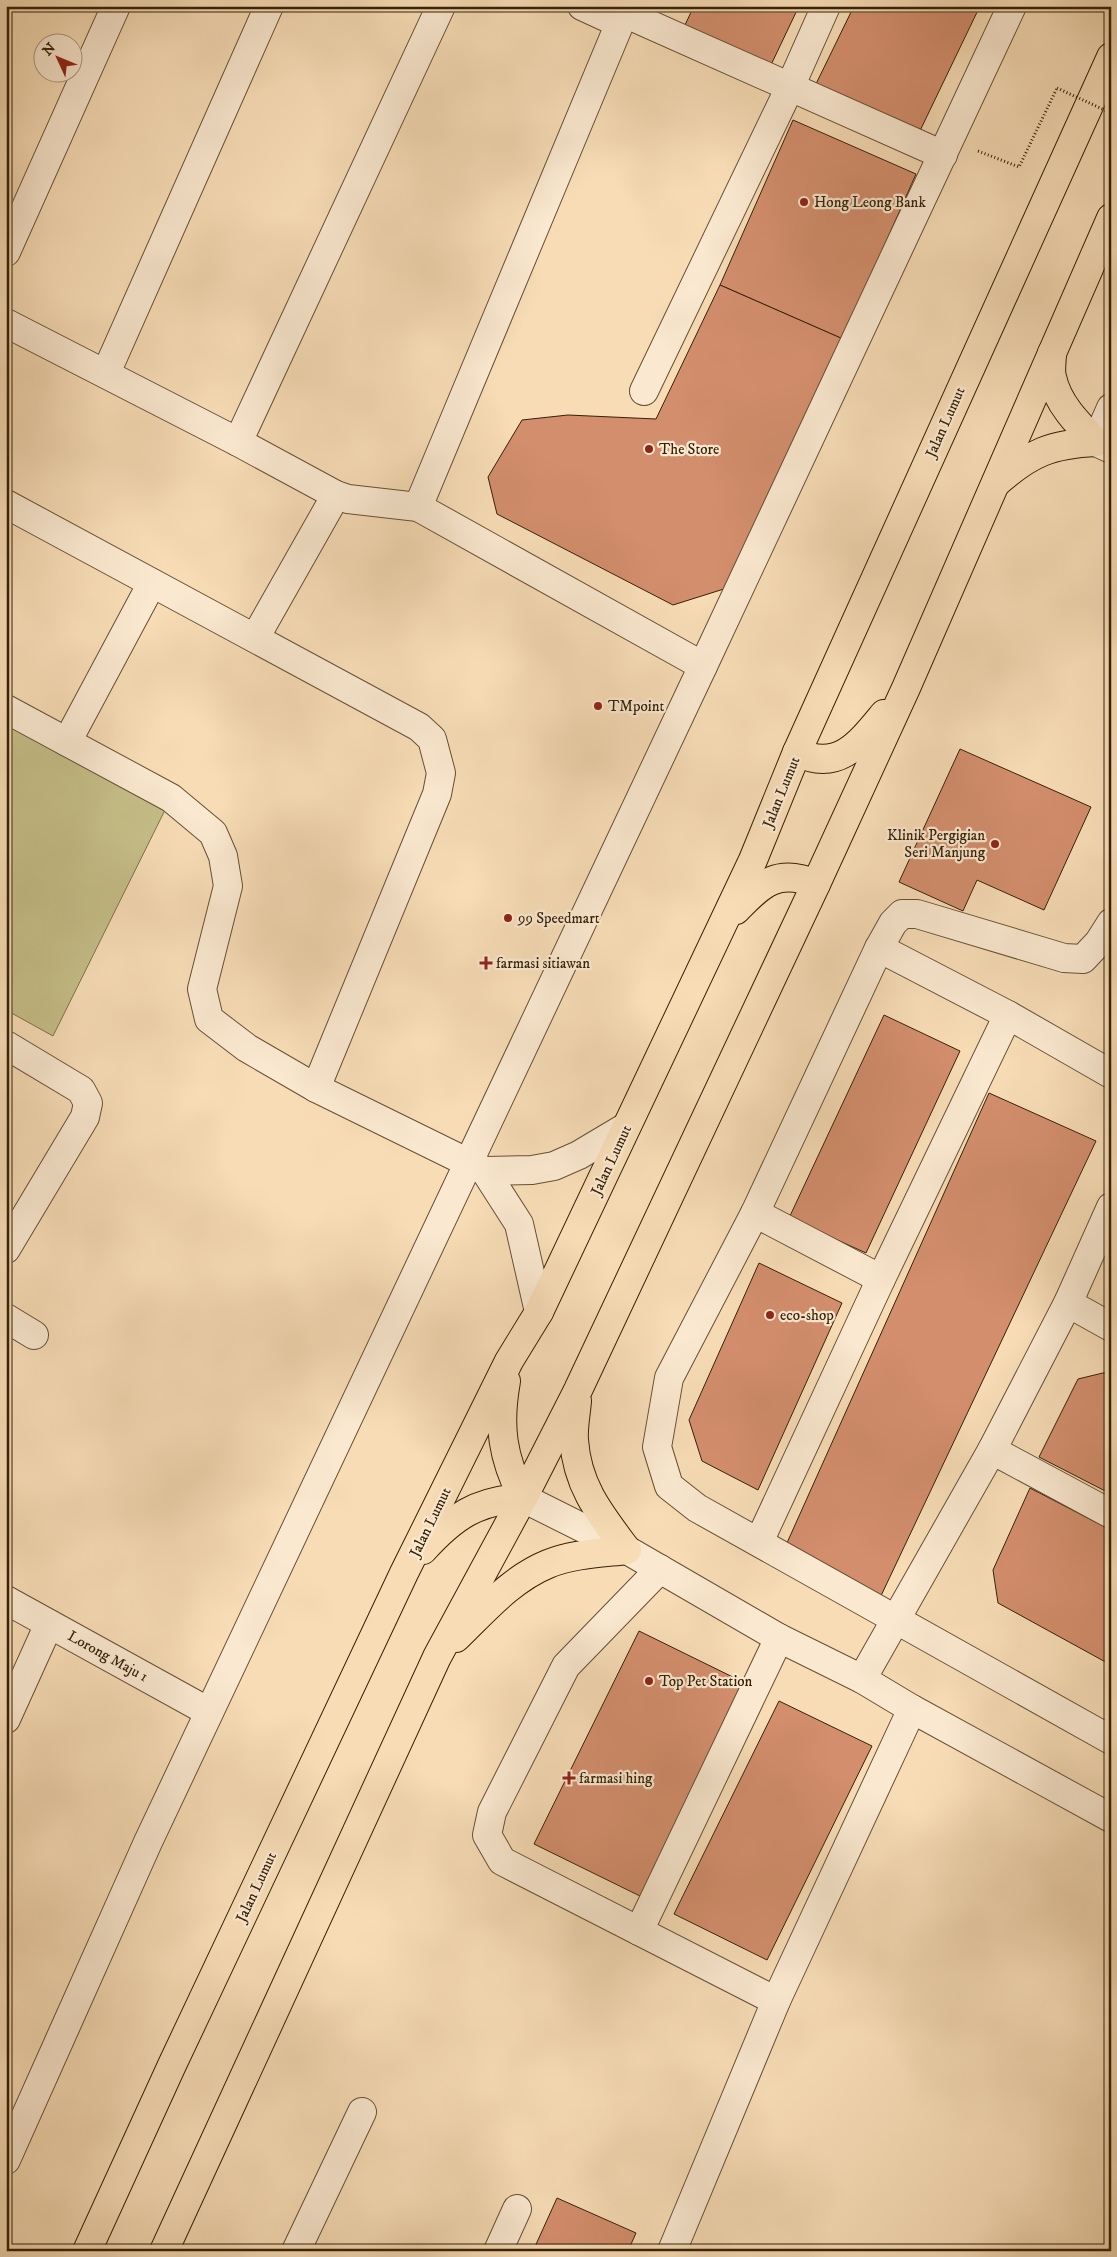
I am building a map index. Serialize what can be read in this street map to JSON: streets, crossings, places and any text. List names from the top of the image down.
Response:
{
  "streets": {
    "main road": ["Jalan Lumut"],
    "street": ["Lorong Maju 1"]
  },
  "places": {
    "other": [
      "Hong Leong Bank",
      "The Store",
      "TMpoint",
      "Klinik Pergigian Seri Manjung",
      "99 Speedmart",
      "eco-shop",
      "Top Pet Station"
    ],
    "health": ["farmasi sitiawan", "farmasi hing"]
  },
  "north": "top left"
}
